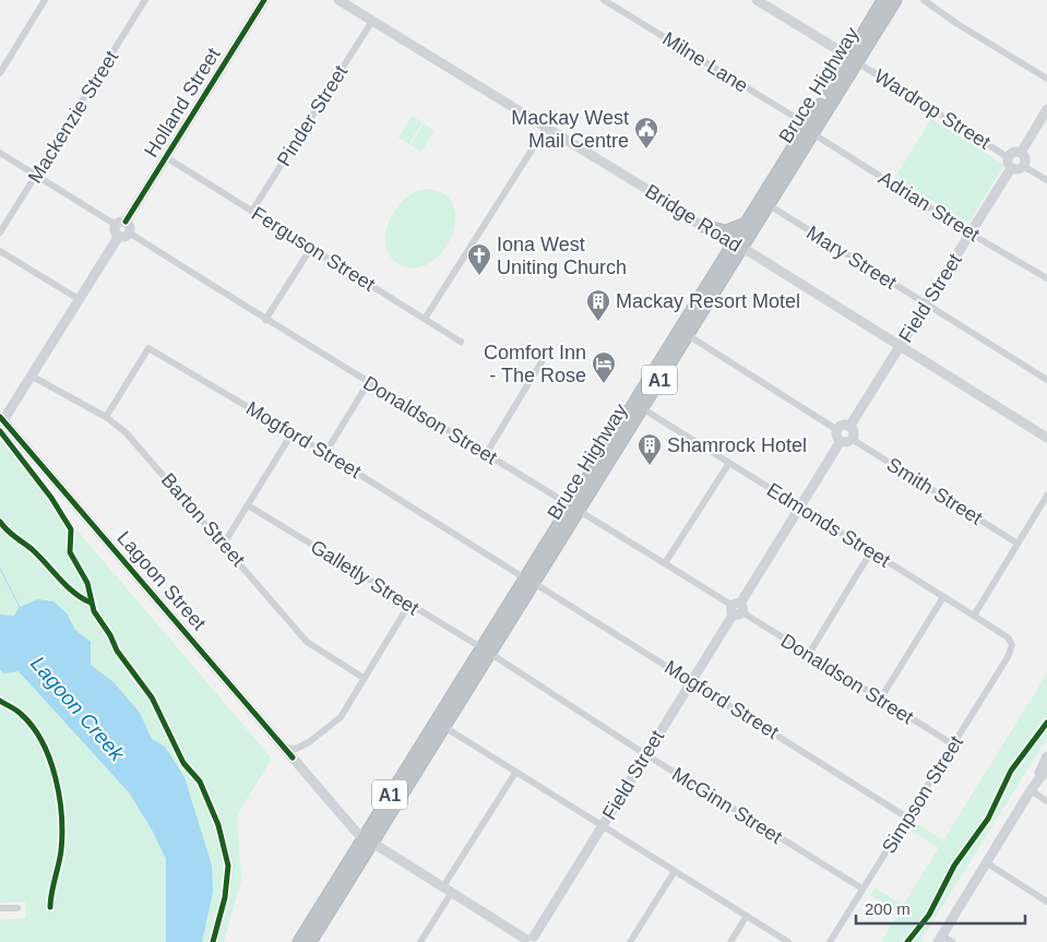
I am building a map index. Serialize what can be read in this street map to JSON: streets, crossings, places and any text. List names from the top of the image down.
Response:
{
  "streets": {
    "highway": ["Bruce Highway", "A1"],
    "street": [
      "Milne Lane",
      "Holland Street",
      "Wardrop Street",
      "Pinder Street",
      "Mackenzie Street",
      "Adrian Street",
      "Bridge Road",
      "Ferguson Street",
      "Mary Street",
      "Field Street",
      "Donaldson Street",
      "Mogford Street",
      "Smith Street",
      "Barton Street",
      "Edmonds Street",
      "Galletly Street",
      "Lagoon Street",
      "Simpson Street",
      "McGinn Street"
    ]
  },
  "crossings": [
    ["Milne Lane", "Bruce Highway"],
    ["Milne Lane", "Adrian Street"],
    ["Bruce Highway", "Wardrop Street"],
    ["Bruce Highway", "Adrian Street"],
    ["Bruce Highway", "Bridge Road"],
    ["Bruce Highway", "Mary Street"],
    ["Bruce Highway", "Donaldson Street"],
    ["Bruce Highway", "Mogford Street"],
    ["Bruce Highway", "Edmonds Street"],
    ["Bruce Highway", "Galletly Street"],
    ["Bruce Highway", "Lagoon Street"],
    ["Bruce Highway", "McGinn Street"],
    ["Holland Street", "Ferguson Street"],
    ["Holland Street", "Donaldson Street"],
    ["Wardrop Street", "Field Street"],
    ["Pinder Street", "Bridge Road"],
    ["Pinder Street", "Ferguson Street"],
    ["Adrian Street", "Field Street"],
    ["Bridge Road", "Field Street"],
    ["Mary Street", "Field Street"],
    ["Field Street", "Donaldson Street"],
    ["Field Street", "Mogford Street"],
    ["Field Street", "Smith Street"],
    ["Field Street", "Edmonds Street"],
    ["Field Street", "Lagoon Street"],
    ["Field Street", "McGinn Street"],
    ["Donaldson Street", "Simpson Street"],
    ["Mogford Street", "Barton Street"],
    ["Mogford Street", "Simpson Street"],
    ["Edmonds Street", "Simpson Street"],
    ["Galletly Street", "McGinn Street"],
    ["Simpson Street", "McGinn Street"]
  ],
  "water": ["Lagoon Creek"],
  "places": {
    "public building": ["Mackay West Mail Centre"],
    "church": ["Iona West Uniting Church"],
    "building": ["Mackay Resort Motel", "Shamrock Hotel"],
    "hotel": ["Comfort Inn - The Rose"]
  },
  "scale_bar": "200 m"
}
